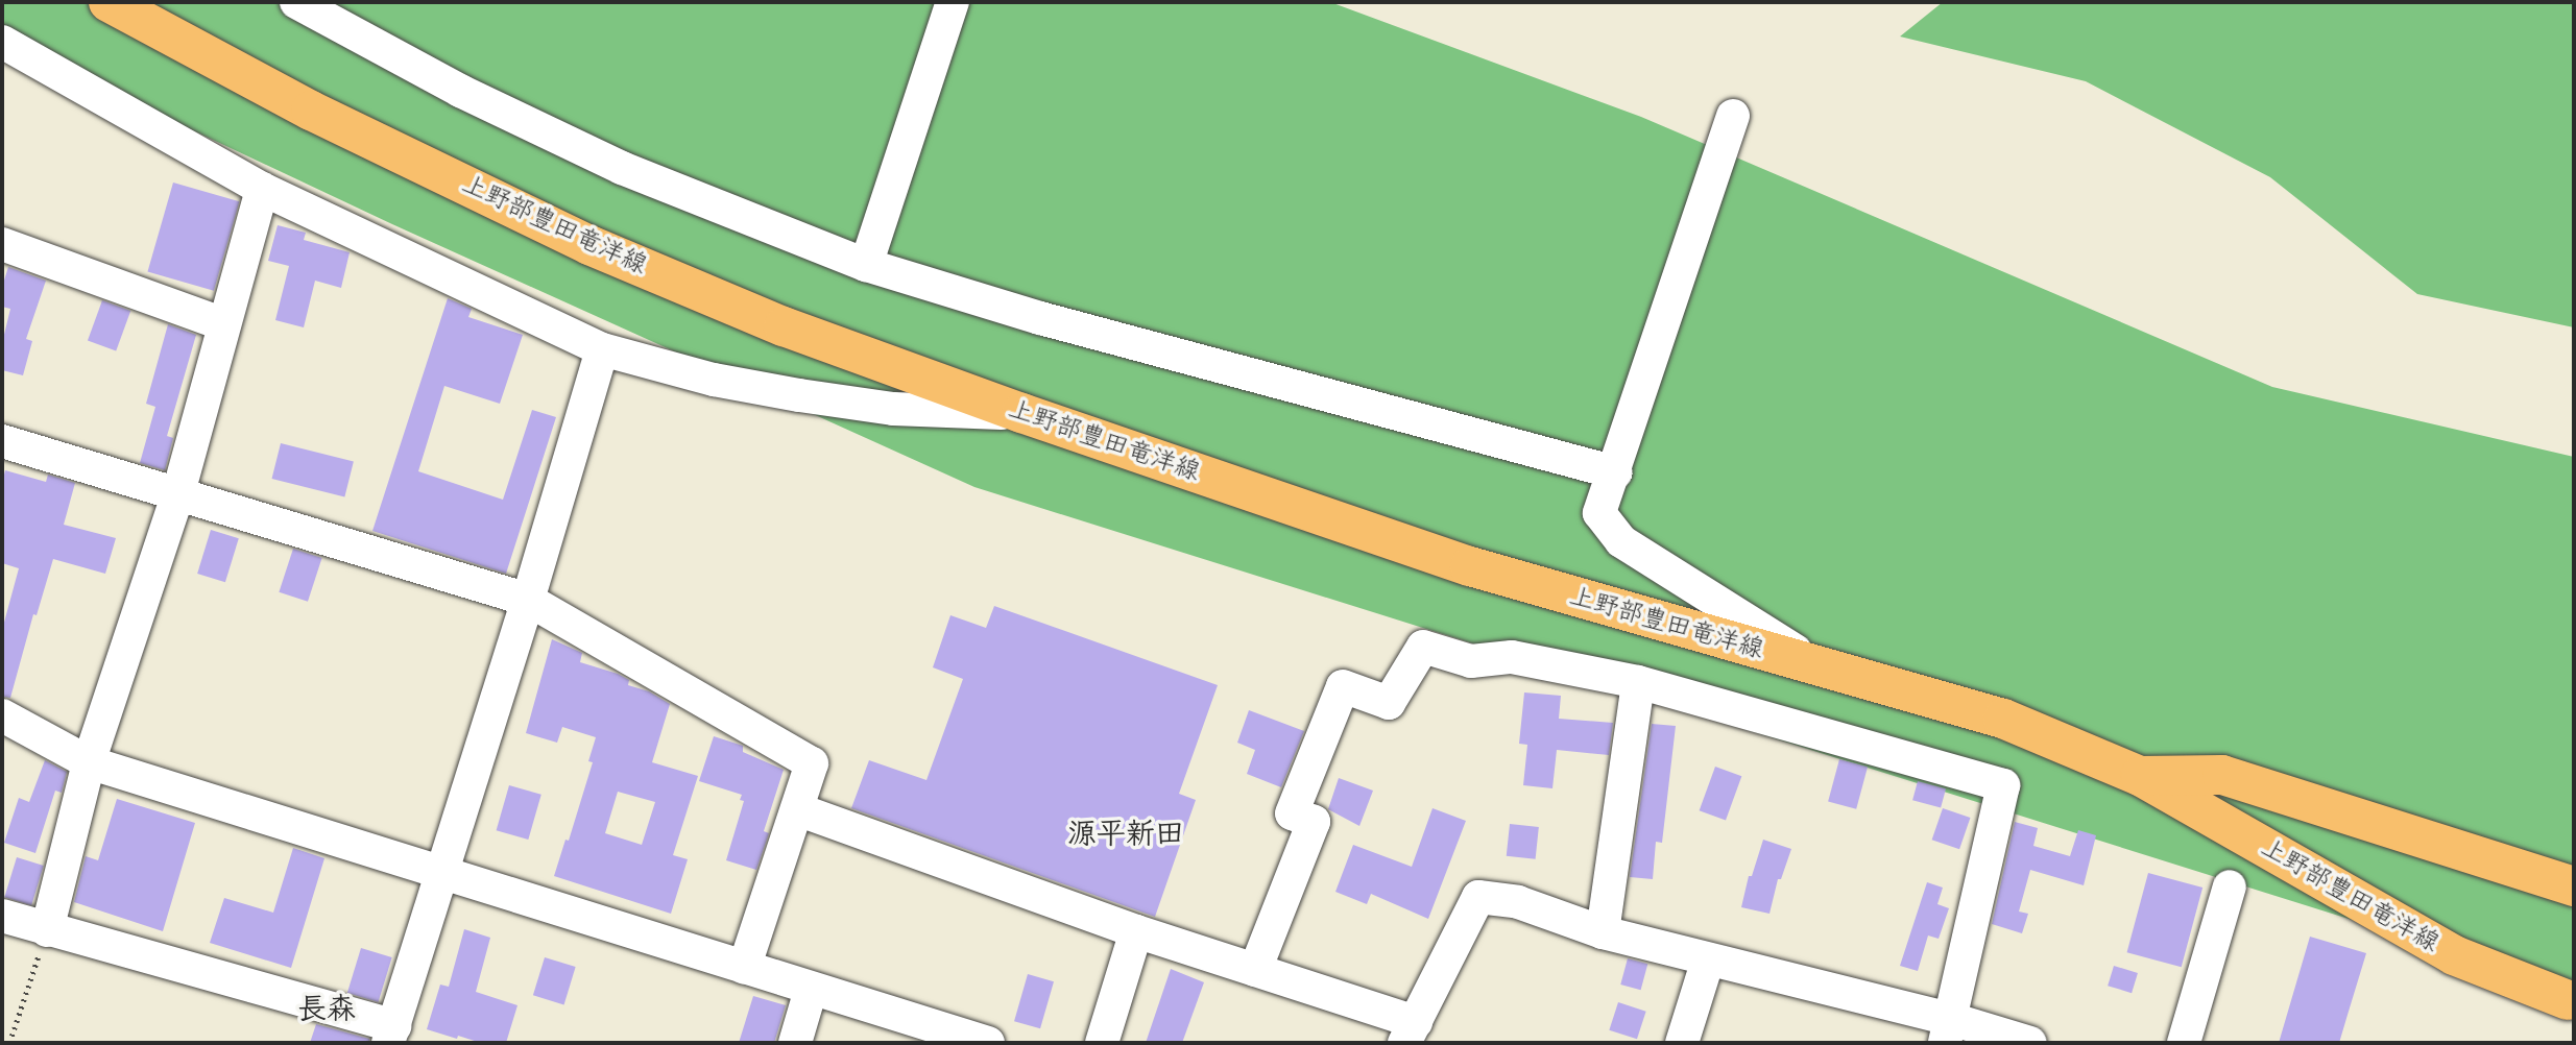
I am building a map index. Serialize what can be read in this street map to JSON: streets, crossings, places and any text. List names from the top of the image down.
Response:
{
  "streets": {
    "main road": ["上野部豊田竜洋線"]
  },
  "districts": ["源平新田", "長森"]
}
